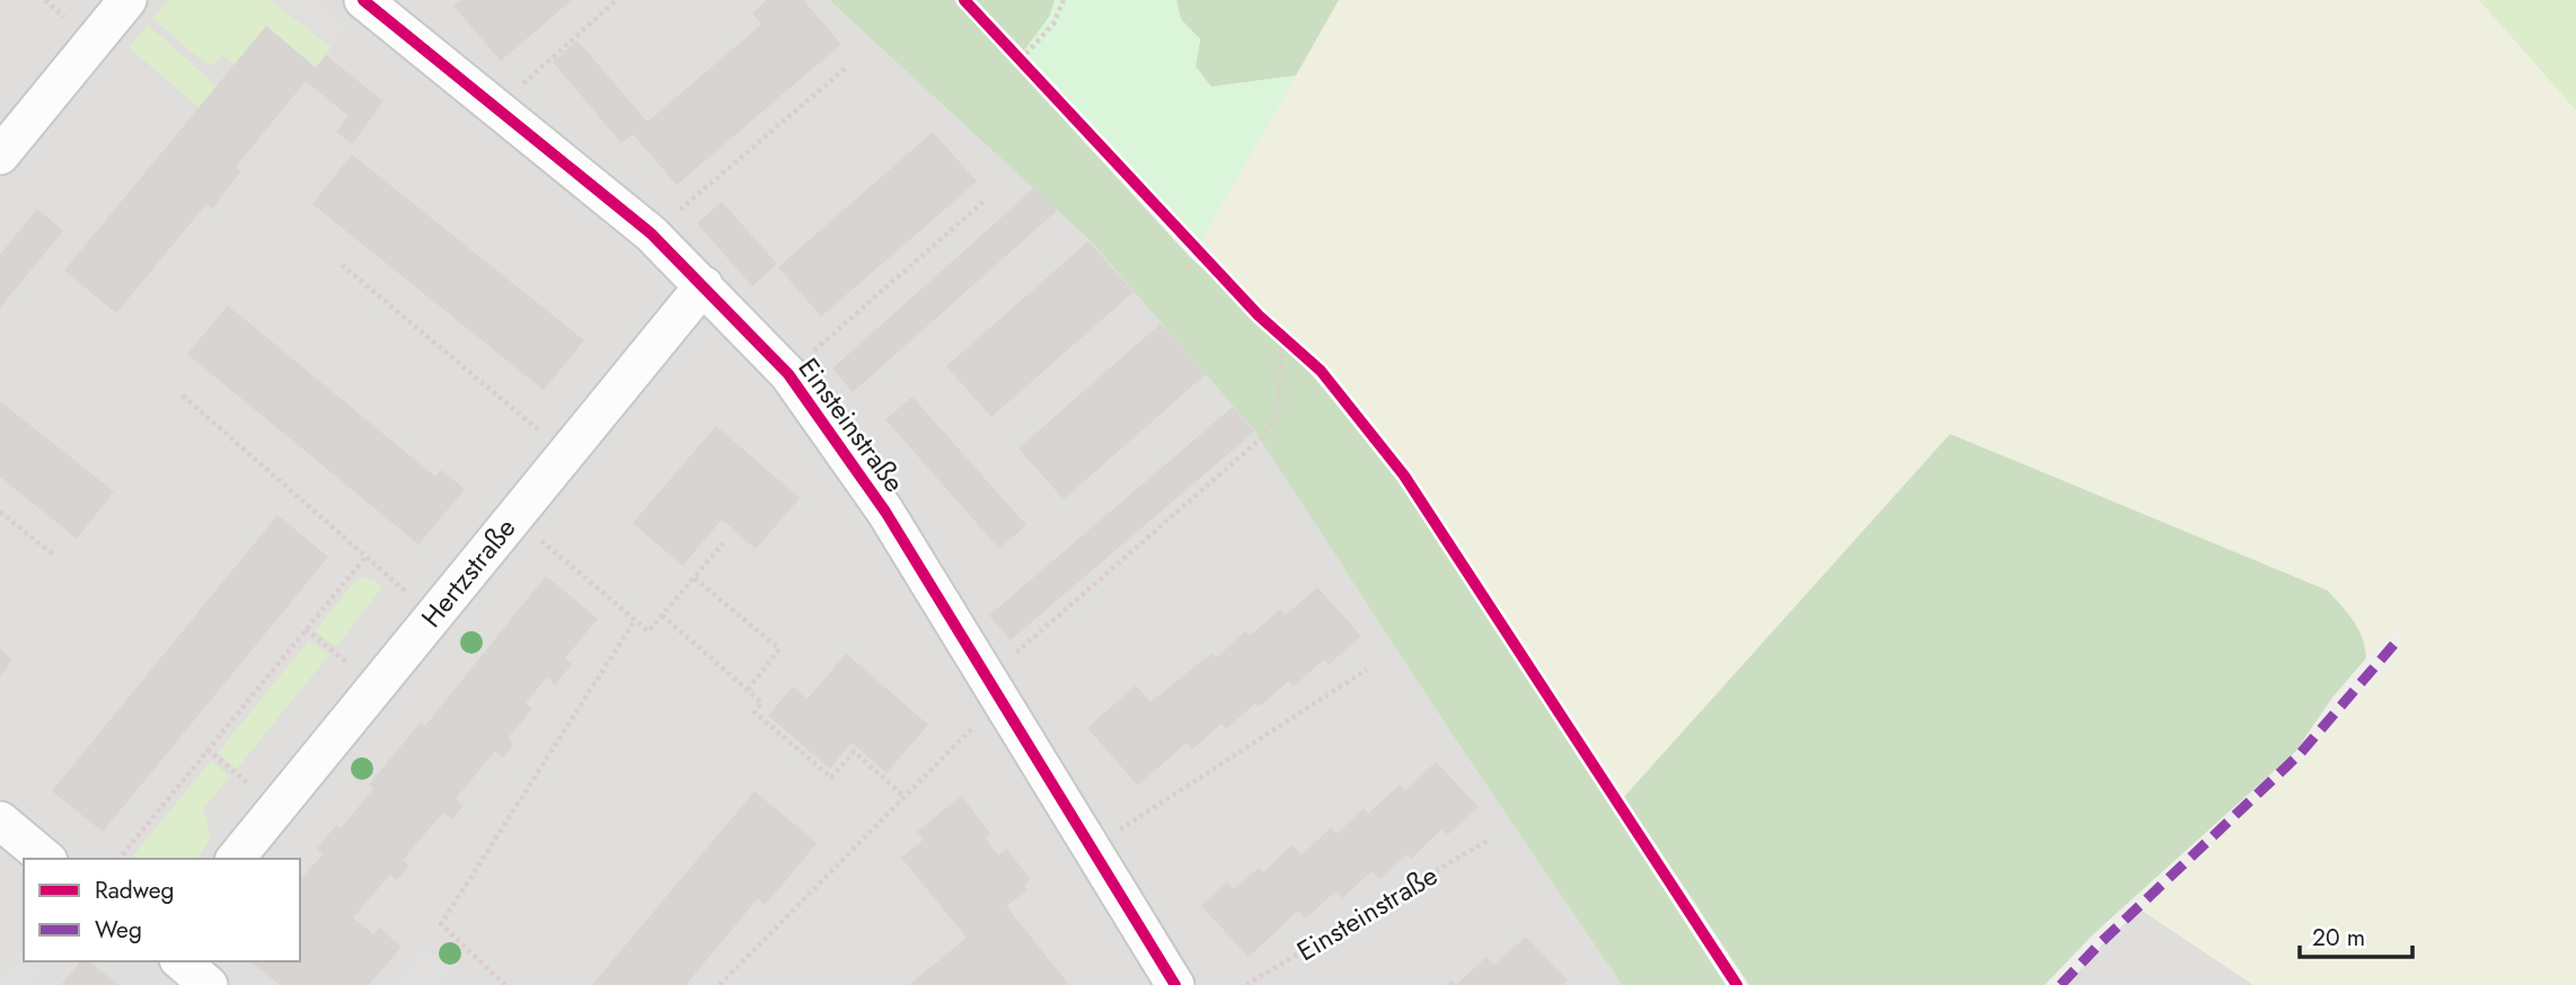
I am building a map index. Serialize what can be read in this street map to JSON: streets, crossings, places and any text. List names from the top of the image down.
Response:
{
  "streets": {
    "street": ["Einsteinstraße", "Hertzstraße"]
  },
  "crossings": [
    ["Einsteinstraße", "Hertzstraße"]
  ],
  "legend": ["Radweg", "Weg"],
  "scale_bar": "20 m"
}
